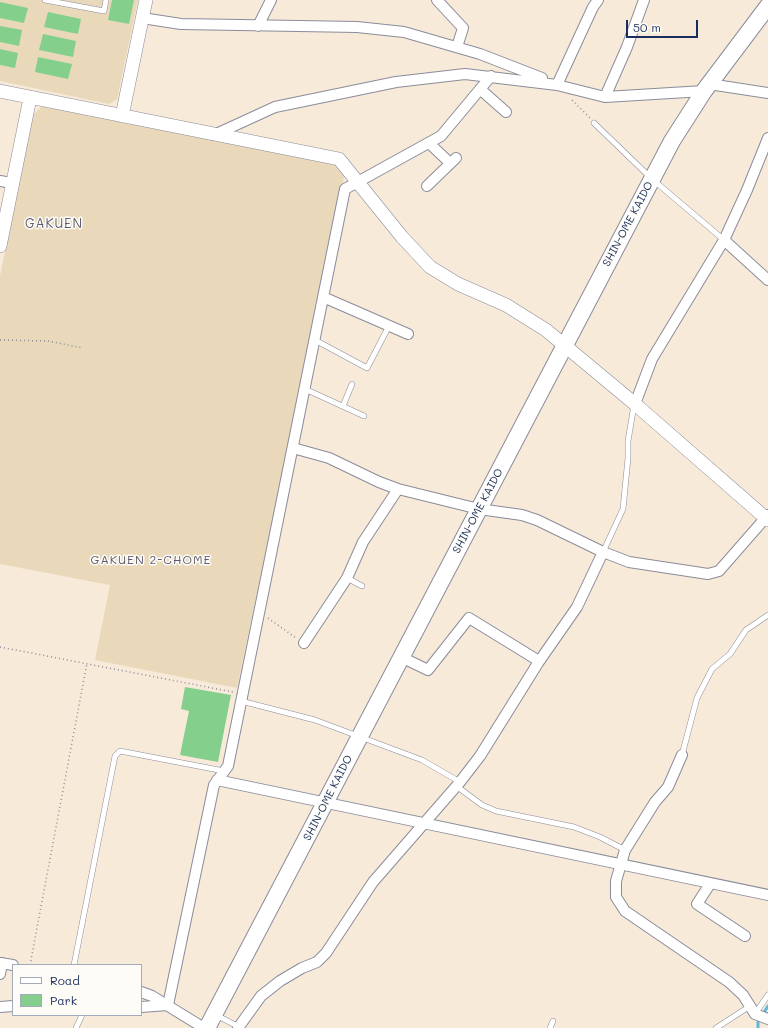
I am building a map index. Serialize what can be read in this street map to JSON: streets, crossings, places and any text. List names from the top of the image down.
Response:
{
  "streets": {
    "main road": ["SHIN-OME KAIDO"]
  },
  "districts": ["GAKUEN", "GAKUEN 2-CHOME"],
  "legend": ["Road", "Park"],
  "scale_bar": "50 m"
}
